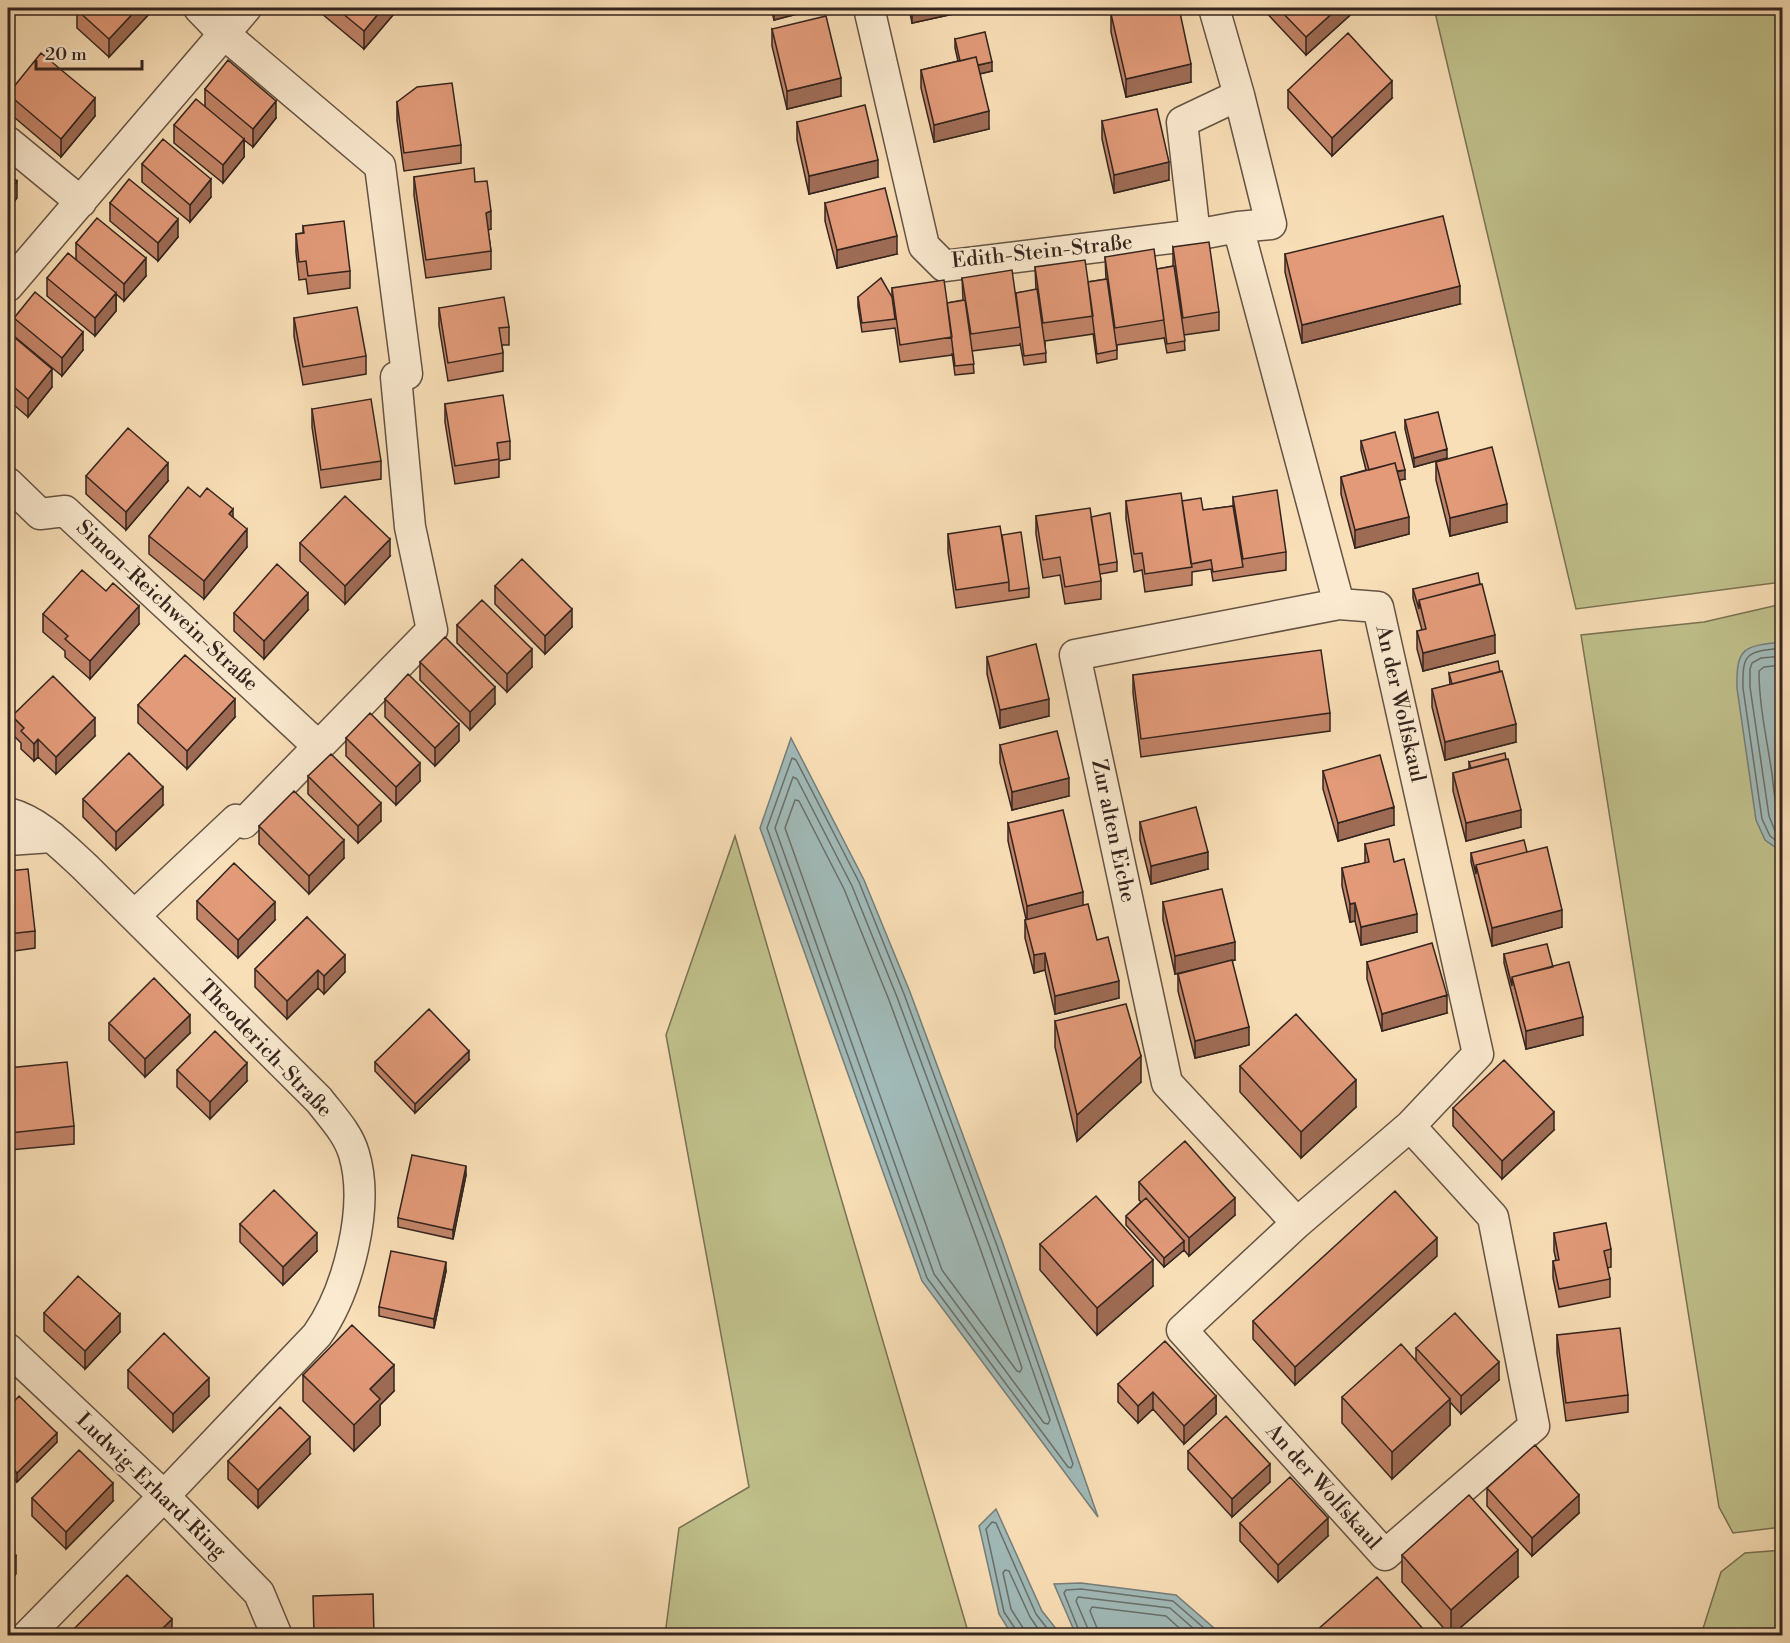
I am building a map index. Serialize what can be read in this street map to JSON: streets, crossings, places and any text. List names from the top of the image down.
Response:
{
  "streets": {
    "street": [
      "Edith-Stein-Straße",
      "Simon-Reichwein-Straße",
      "An der Wolfskaul",
      "Zur alten Eiche",
      "Theoderich-Straße",
      "Ludwig-Erhard-Ring"
    ]
  },
  "crossings": [
    ["An der Wolfskaul", "Zur alten Eiche"],
    ["Theoderich-Straße", "Ludwig-Erhard-Ring"]
  ],
  "scale_bar": "20 m"
}
